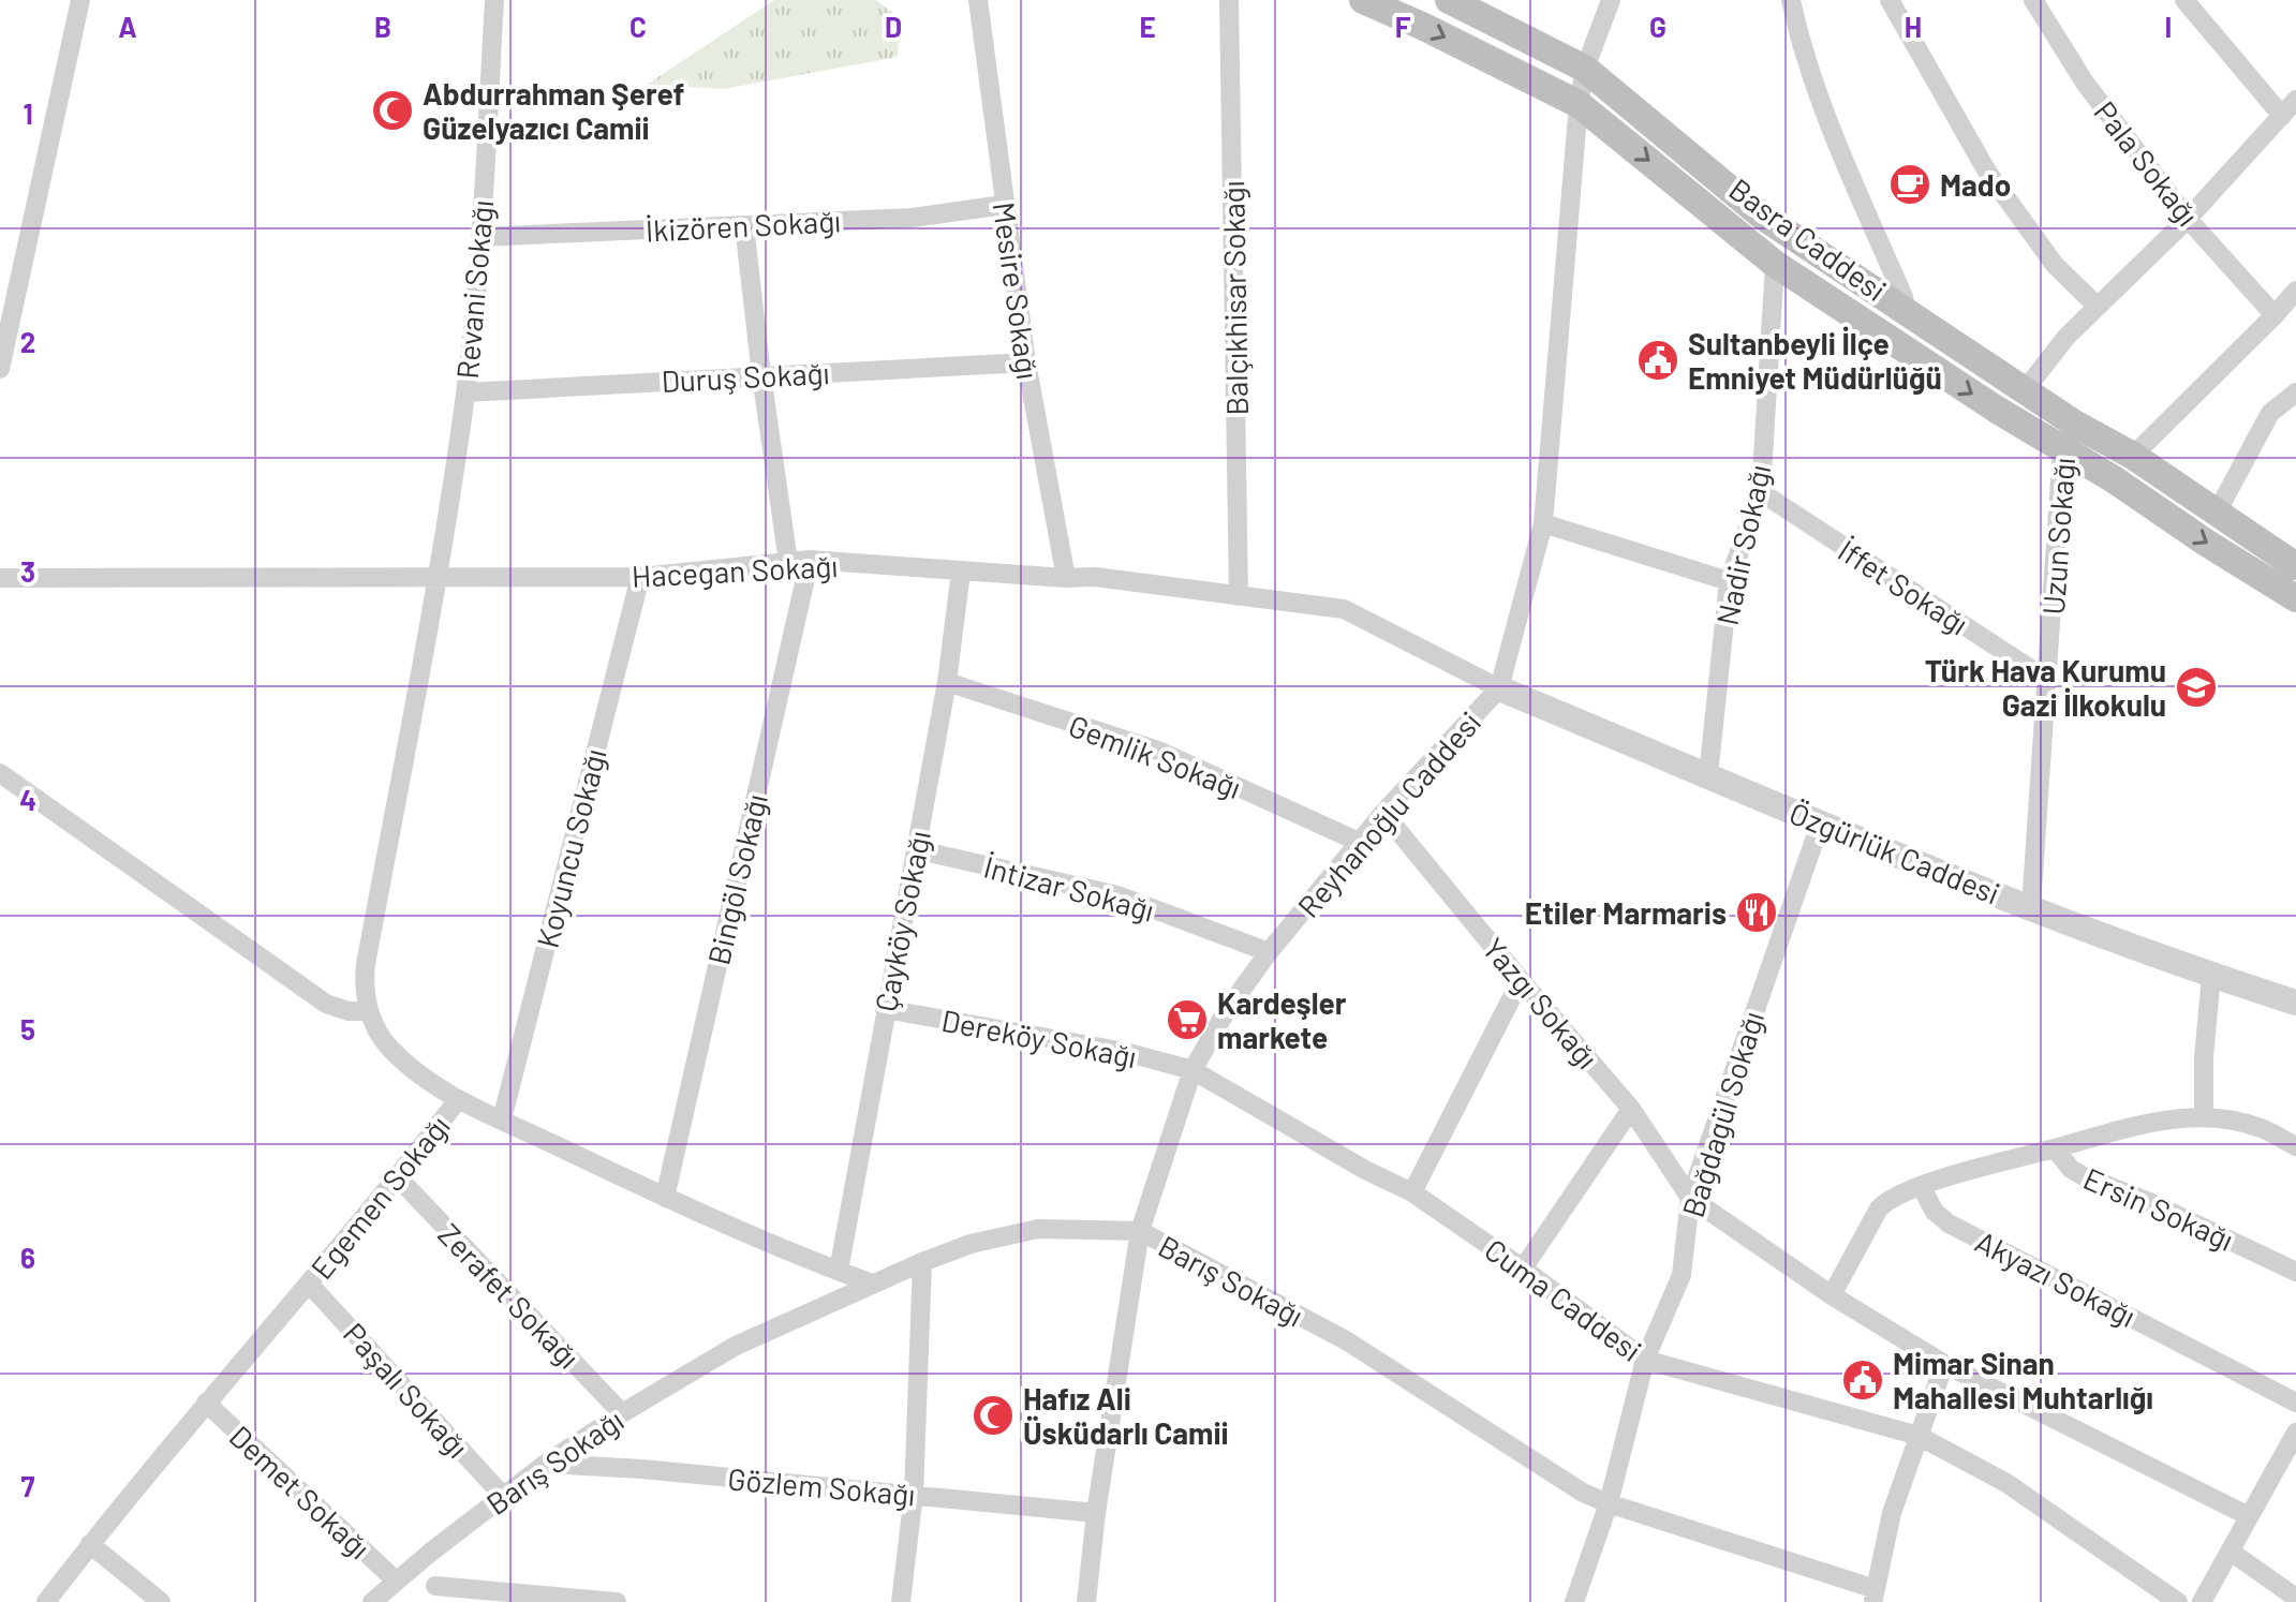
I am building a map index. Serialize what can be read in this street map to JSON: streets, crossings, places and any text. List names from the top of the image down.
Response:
{
  "streets": {
    "main road": ["Basra Caddesi"],
    "street": [
      "Pala Sokağı",
      "İkizören Sokağı",
      "Revani Sokağı",
      "Mesire Sokağı",
      "Balçıkhisar Sokağı",
      "Duruş Sokağı",
      "Uzun Sokağı",
      "Nadir Sokağı",
      "Hacegan Sokağı",
      "İffet Sokağı",
      "Gemlik Sokağı",
      "Reyhanoğlu Caddesi",
      "Koyuncu Sokağı",
      "Özgürlük Caddesi",
      "Bingöl Sokağı",
      "İntizar Sokağı",
      "Çayköy Sokağı",
      "Yazgı Sokağı",
      "Dereköy Sokağı",
      "Bağdagül Sokağı",
      "Egemen Sokağı",
      "Ersin Sokağı",
      "Akyazı Sokağı",
      "Barış Sokağı",
      "Zerafet Sokağı",
      "Cuma Caddesi",
      "Paşalı Sokağı",
      "Gözlem Sokağı",
      "Demet Sokağı"
    ]
  },
  "crossings": [
    ["İkizören Sokağı", "Revani Sokağı"],
    ["İkizören Sokağı", "Mesire Sokağı"],
    ["Basra Caddesi", "Uzun Sokağı"],
    ["Basra Caddesi", "Nadir Sokağı"],
    ["Basra Caddesi", "Reyhanoğlu Caddesi"],
    ["Revani Sokağı", "Duruş Sokağı"],
    ["Revani Sokağı", "Hacegan Sokağı"],
    ["Mesire Sokağı", "Duruş Sokağı"],
    ["Mesire Sokağı", "Hacegan Sokağı"],
    ["Balçıkhisar Sokağı", "Hacegan Sokağı"],
    ["Uzun Sokağı", "İffet Sokağı"],
    ["Uzun Sokağı", "Özgürlük Caddesi"],
    ["Nadir Sokağı", "İffet Sokağı"],
    ["Nadir Sokağı", "Özgürlük Caddesi"],
    ["Hacegan Sokağı", "Reyhanoğlu Caddesi"],
    ["Hacegan Sokağı", "Koyuncu Sokağı"],
    ["Hacegan Sokağı", "Özgürlük Caddesi"],
    ["Hacegan Sokağı", "Bingöl Sokağı"],
    ["Hacegan Sokağı", "Çayköy Sokağı"],
    ["Gemlik Sokağı", "Reyhanoğlu Caddesi"],
    ["Gemlik Sokağı", "Çayköy Sokağı"],
    ["Reyhanoğlu Caddesi", "Özgürlük Caddesi"],
    ["Reyhanoğlu Caddesi", "İntizar Sokağı"],
    ["Reyhanoğlu Caddesi", "Yazgı Sokağı"],
    ["Reyhanoğlu Caddesi", "Dereköy Sokağı"],
    ["Reyhanoğlu Caddesi", "Barış Sokağı"],
    ["Reyhanoğlu Caddesi", "Cuma Caddesi"],
    ["Reyhanoğlu Caddesi", "Gözlem Sokağı"],
    ["Koyuncu Sokağı", "Egemen Sokağı"],
    ["Özgürlük Caddesi", "Bağdagül Sokağı"],
    ["Bingöl Sokağı", "Egemen Sokağı"],
    ["İntizar Sokağı", "Çayköy Sokağı"],
    ["Çayköy Sokağı", "Dereköy Sokağı"],
    ["Çayköy Sokağı", "Egemen Sokağı"],
    ["Yazgı Sokağı", "Bağdagül Sokağı"],
    ["Dereköy Sokağı", "Cuma Caddesi"],
    ["Bağdagül Sokağı", "Barış Sokağı"],
    ["Bağdagül Sokağı", "Cuma Caddesi"],
    ["Egemen Sokağı", "Barış Sokağı"],
    ["Egemen Sokağı", "Zerafet Sokağı"],
    ["Egemen Sokağı", "Paşalı Sokağı"],
    ["Egemen Sokağı", "Demet Sokağı"],
    ["Ersin Sokağı", "Akyazı Sokağı"],
    ["Barış Sokağı", "Zerafet Sokağı"],
    ["Barış Sokağı", "Paşalı Sokağı"],
    ["Barış Sokağı", "Gözlem Sokağı"],
    ["Barış Sokağı", "Demet Sokağı"]
  ],
  "places": {
    "mosque": ["Abdurrahman Şeref Güzelyazıcı Camii", "Hafız Ali Üsküdarlı Camii"],
    "cafe": ["Mado"],
    "public building": ["Sultanbeyli İlçe Emniyet Müdürlüğü", "Mimar Sinan Mahallesi Muhtarlığı"],
    "school or university": ["Türk Hava Kurumu Gazi İlkokulu"],
    "restaurant": ["Etiler Marmaris"],
    "supermarket": ["Kardeşler markete"]
  },
  "grid": {
    "columns": [
      "A",
      "B",
      "C",
      "D",
      "E",
      "F",
      "G",
      "H",
      "I"
    ],
    "rows": [
      "1",
      "2",
      "3",
      "4",
      "5",
      "6",
      "7"
    ]
  }
}
